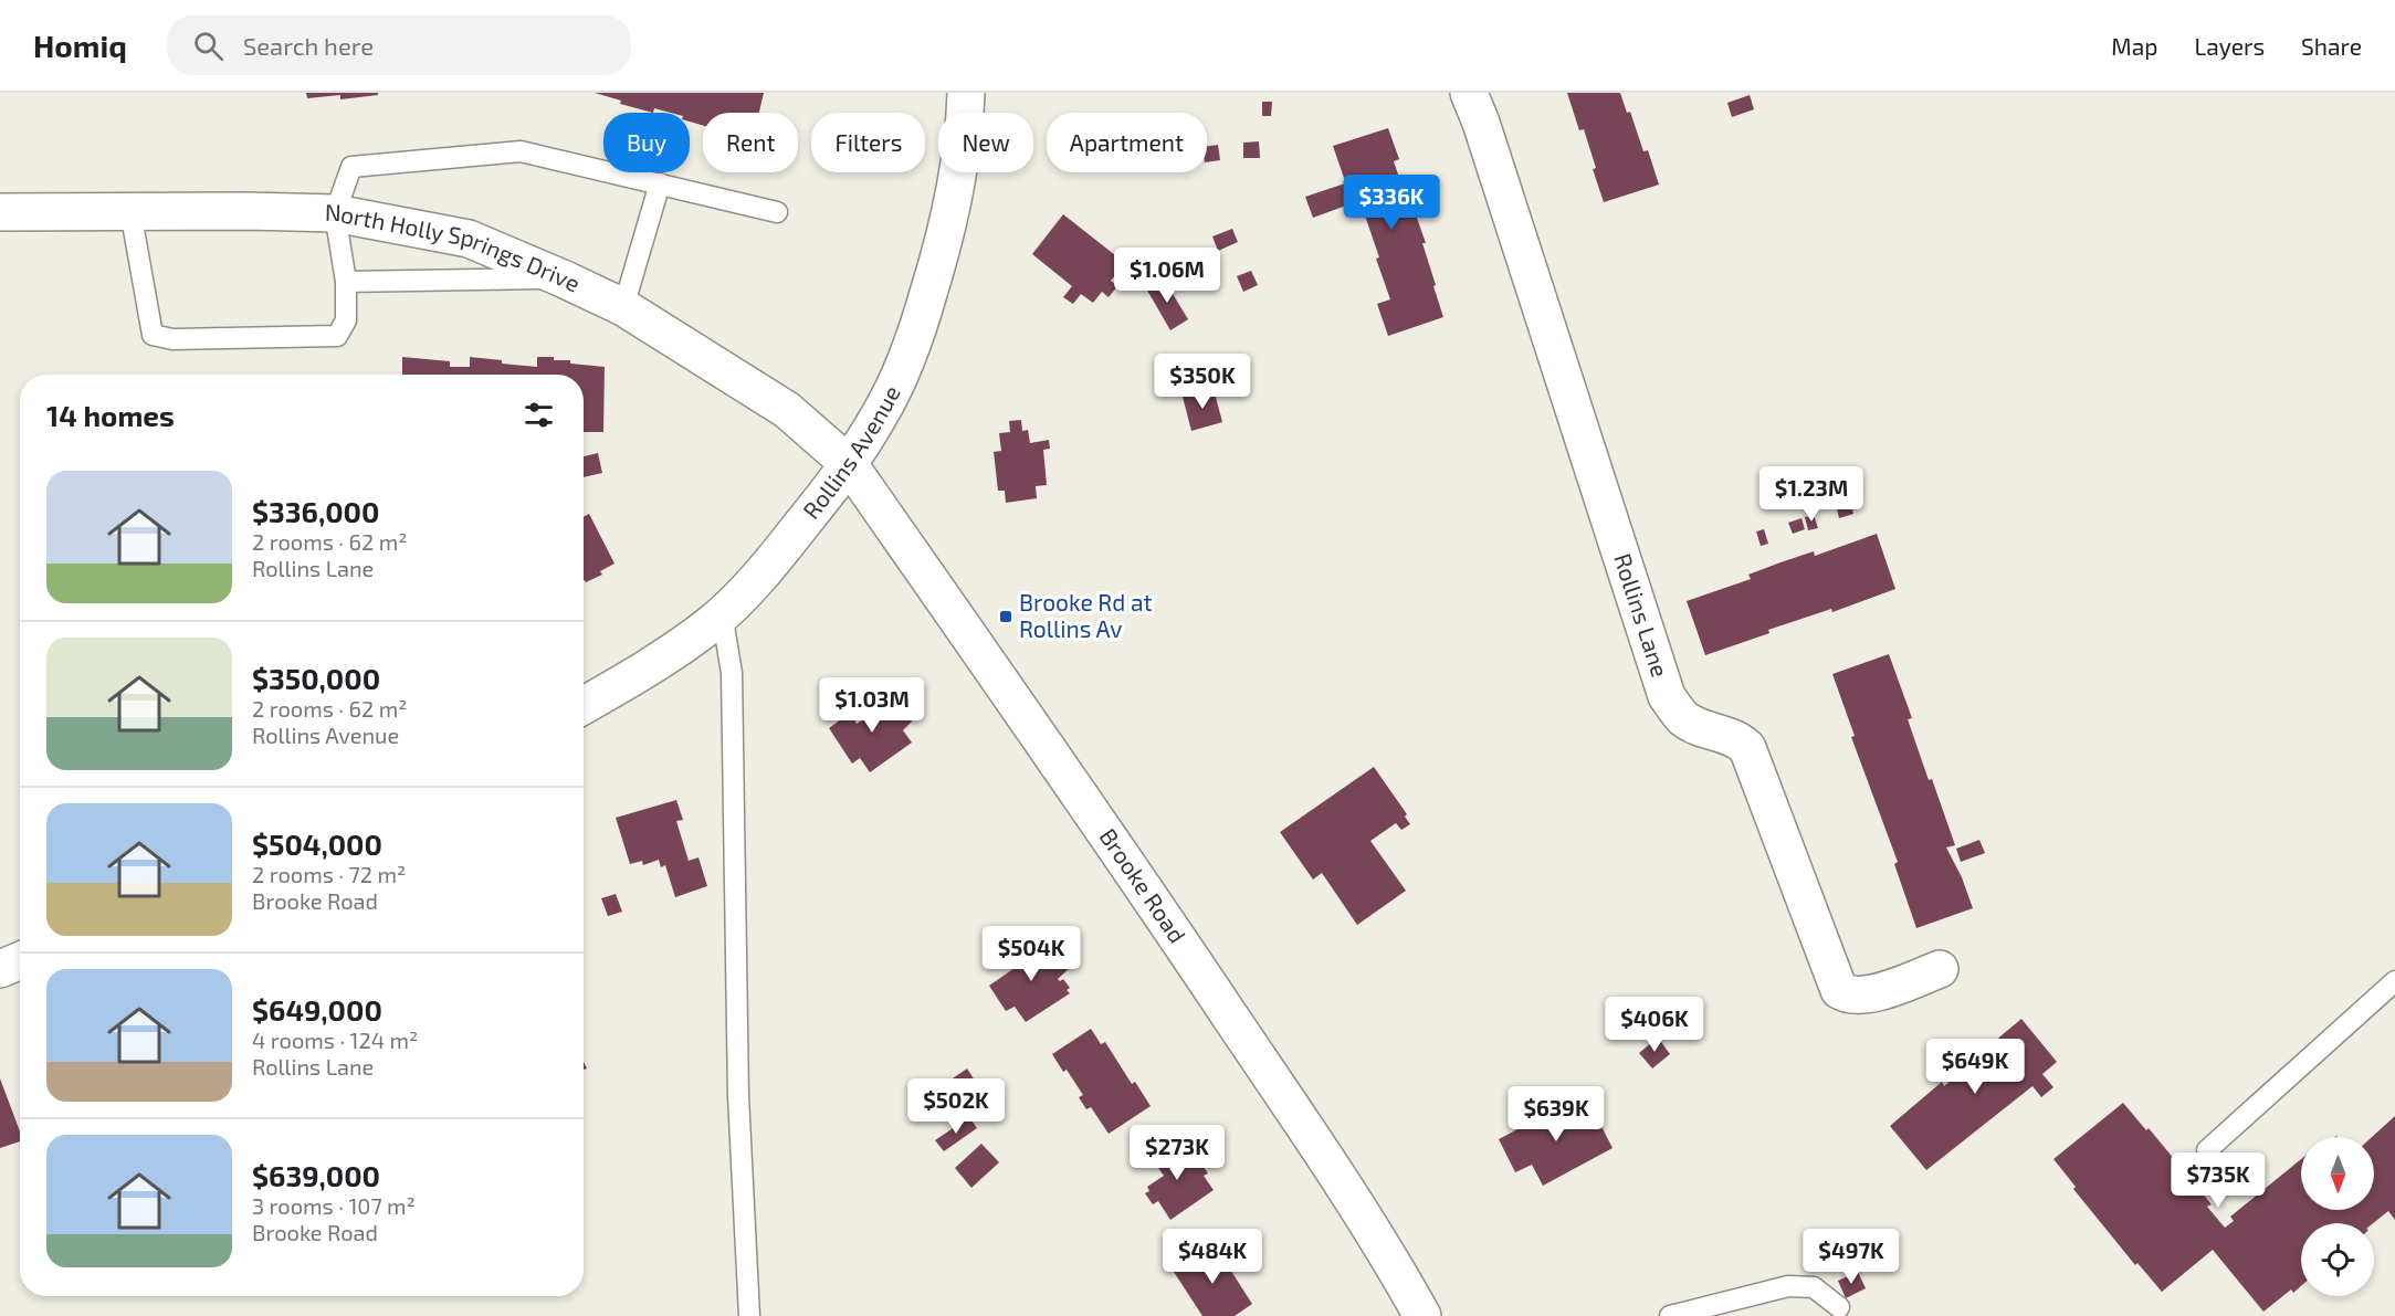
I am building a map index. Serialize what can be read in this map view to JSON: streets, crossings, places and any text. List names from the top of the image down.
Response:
{
  "streets": {
    "street": [
      "North Holly Springs Drive",
      "Rollins Avenue",
      "Rollins Lane",
      "Brooke Road"
    ]
  },
  "crossings": [
    ["North Holly Springs Drive", "Rollins Avenue"],
    ["North Holly Springs Drive", "Brooke Road"],
    ["Rollins Avenue", "Brooke Road"]
  ],
  "places": {
    "transit": ["Brooke Rd at Rollins Av"]
  },
  "north": "bottom",
  "page": {
    "header": "Homiq",
    "search": "Search here",
    "nav": ["Map", "Layers", "Share"],
    "chip": [
      "Buy",
      "Rent",
      "Filters",
      "New",
      "Apartment"
    ],
    "price": [
      "$336K",
      "$1.06M",
      "$350K",
      "$1.23M",
      "$1.03M",
      "$504K",
      "$406K",
      "$649K",
      "$502K",
      "$639K",
      "$273K",
      "$735K",
      "$484K",
      "$497K"
    ],
    "heading": "14 homes",
    "list": [
      {
        "name": "$336,000",
        "note": "2 rooms · 62 m² · Rollins Lane"
      },
      {
        "name": "$350,000",
        "note": "2 rooms · 62 m² · Rollins Avenue"
      },
      {
        "name": "$504,000",
        "note": "2 rooms · 72 m² · Brooke Road"
      },
      {
        "name": "$649,000",
        "note": "4 rooms · 124 m² · Rollins Lane"
      },
      {
        "name": "$639,000",
        "note": "3 rooms · 107 m² · Brooke Road"
      }
    ]
  }
}
